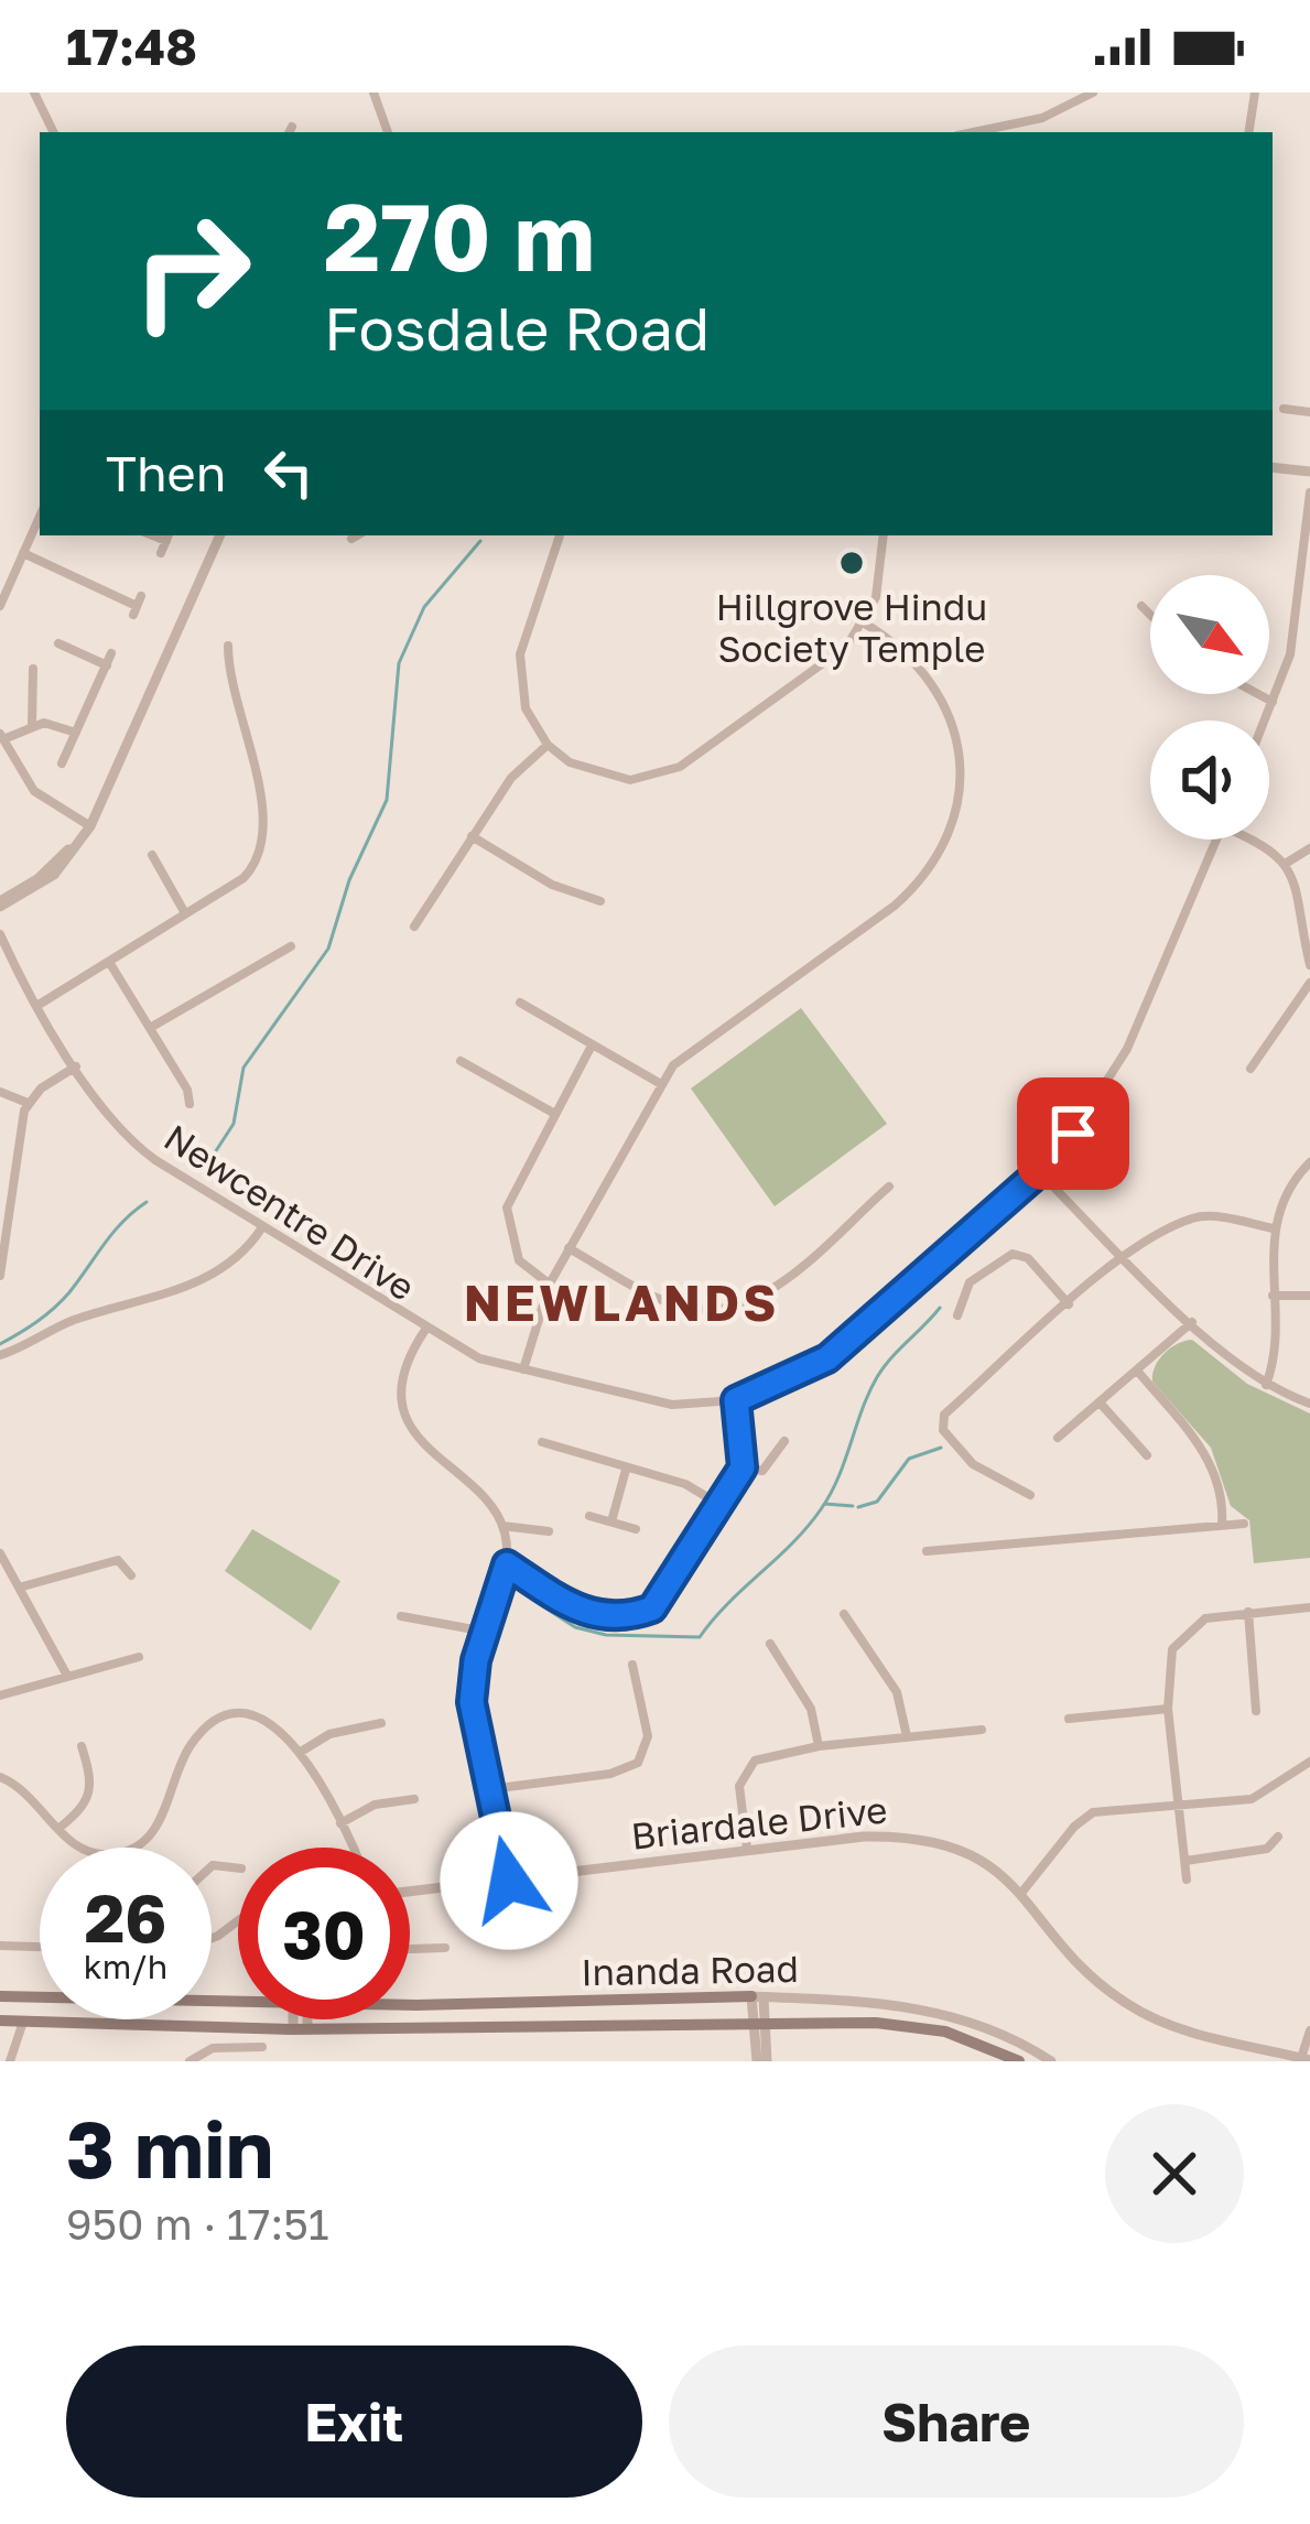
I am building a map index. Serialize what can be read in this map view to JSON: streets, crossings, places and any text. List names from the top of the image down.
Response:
{
  "streets": {
    "main road": ["Inanda Road"],
    "street": ["Newcentre Drive", "Briardale Drive"]
  },
  "districts": ["NEWLANDS"],
  "places": ["Hillgrove Hindu Society Temple"],
  "north": "bottom right",
  "page": {
    "status": "17:48",
    "turn": ["270 m", "Fosdale Road"],
    "then": "Then",
    "speed": "26 km/h",
    "limit": "30",
    "heading": ["3 min", "950 m · 17:51"],
    "buttons": ["Exit", "Share"]
  }
}
